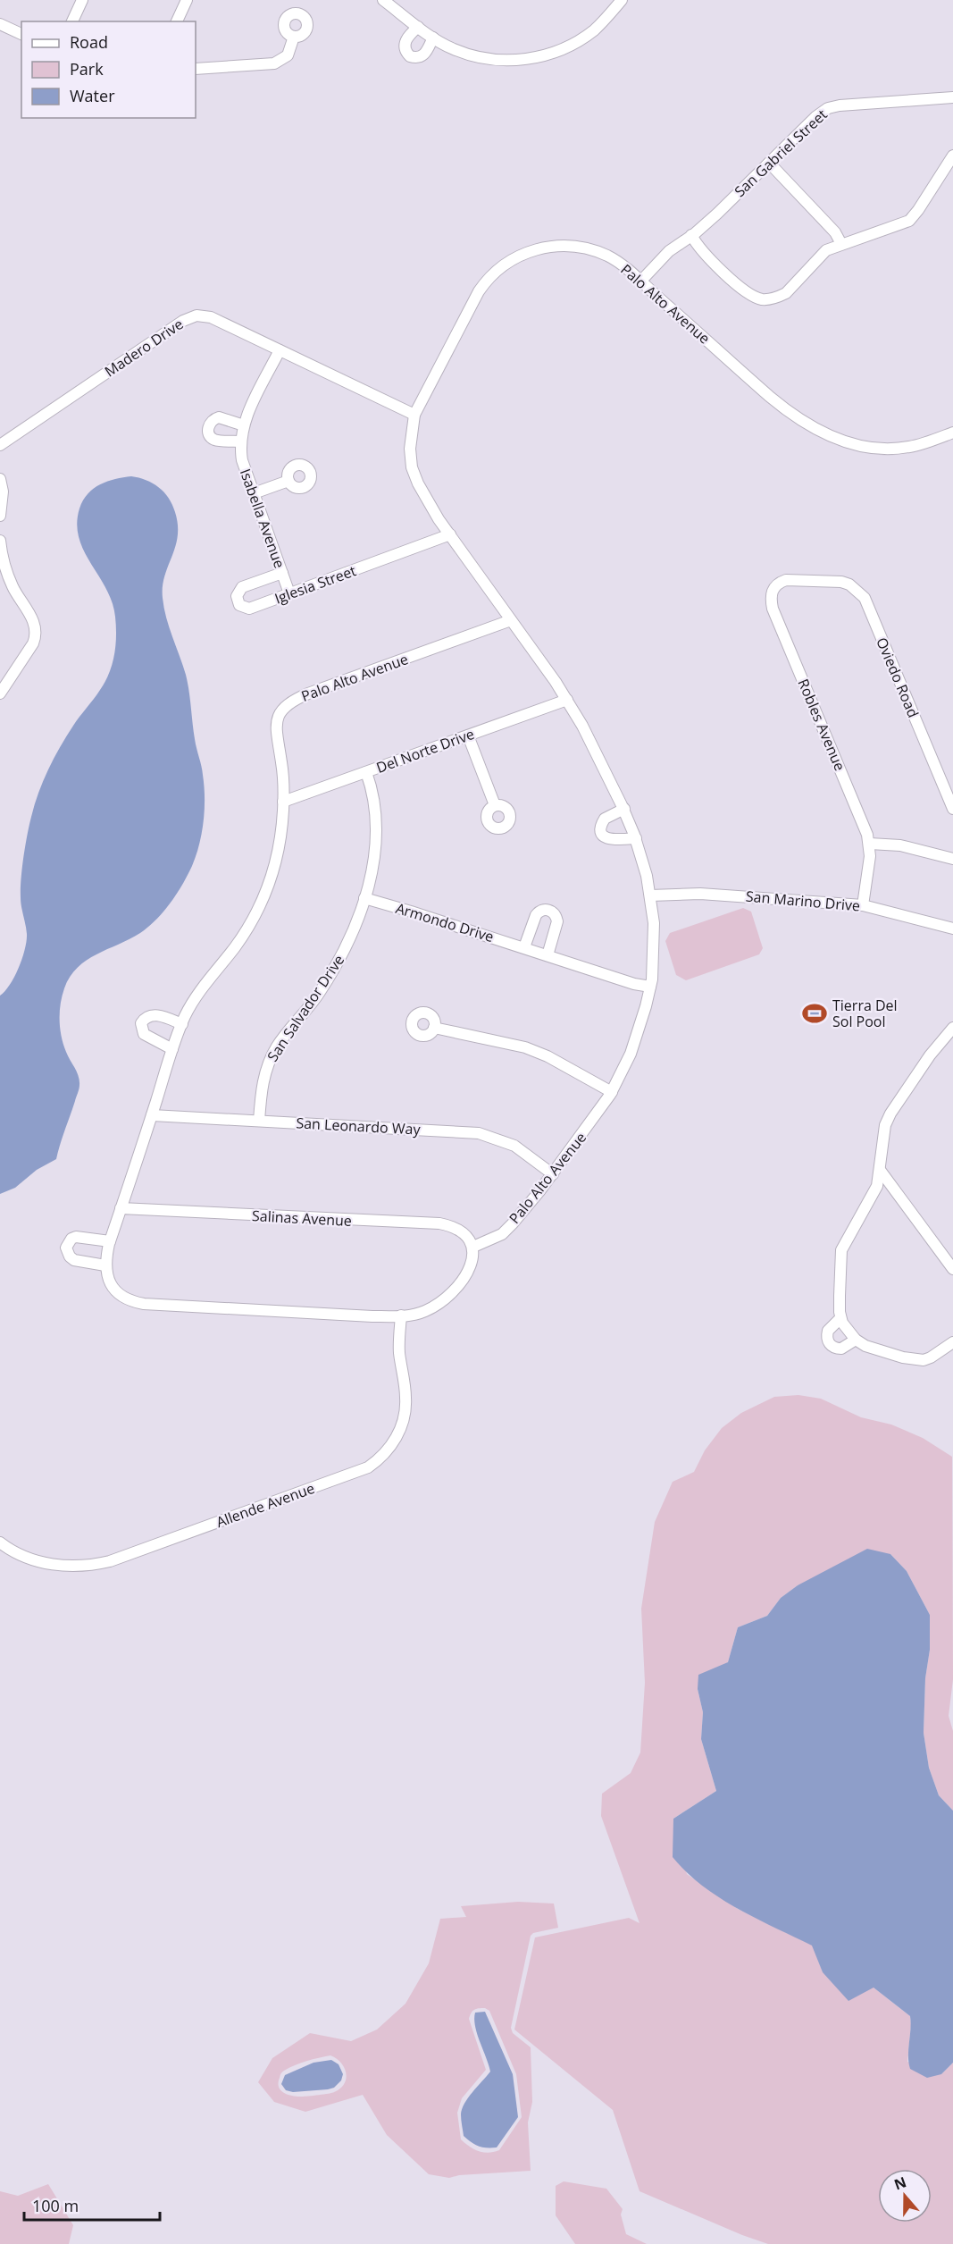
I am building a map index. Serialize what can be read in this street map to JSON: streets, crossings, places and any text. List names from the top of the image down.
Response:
{
  "streets": {
    "street": [
      "San Gabriel Street",
      "Palo Alto Avenue",
      "Madero Drive",
      "Isabella Avenue",
      "Iglesia Street",
      "Oviedo Road",
      "Robles Avenue",
      "Del Norte Drive",
      "San Marino Drive",
      "Armondo Drive",
      "San Salvador Drive",
      "San Leonardo Way",
      "Salinas Avenue",
      "Allende Avenue"
    ]
  },
  "crossings": [
    ["San Gabriel Street", "Palo Alto Avenue"],
    ["Palo Alto Avenue", "Madero Drive"],
    ["Palo Alto Avenue", "Iglesia Street"],
    ["Palo Alto Avenue", "Del Norte Drive"],
    ["Palo Alto Avenue", "San Marino Drive"],
    ["Palo Alto Avenue", "Armondo Drive"],
    ["Palo Alto Avenue", "San Leonardo Way"],
    ["Palo Alto Avenue", "Salinas Avenue"],
    ["Madero Drive", "Isabella Avenue"],
    ["Isabella Avenue", "Iglesia Street"],
    ["Oviedo Road", "Robles Avenue"],
    ["Robles Avenue", "San Marino Drive"],
    ["Del Norte Drive", "San Salvador Drive"],
    ["Armondo Drive", "San Salvador Drive"],
    ["San Salvador Drive", "San Leonardo Way"]
  ],
  "places": {
    "sports": ["Tierra Del Sol Pool"]
  },
  "legend": ["Road", "Park", "Water"],
  "scale_bar": "100 m",
  "north": "top"
}
